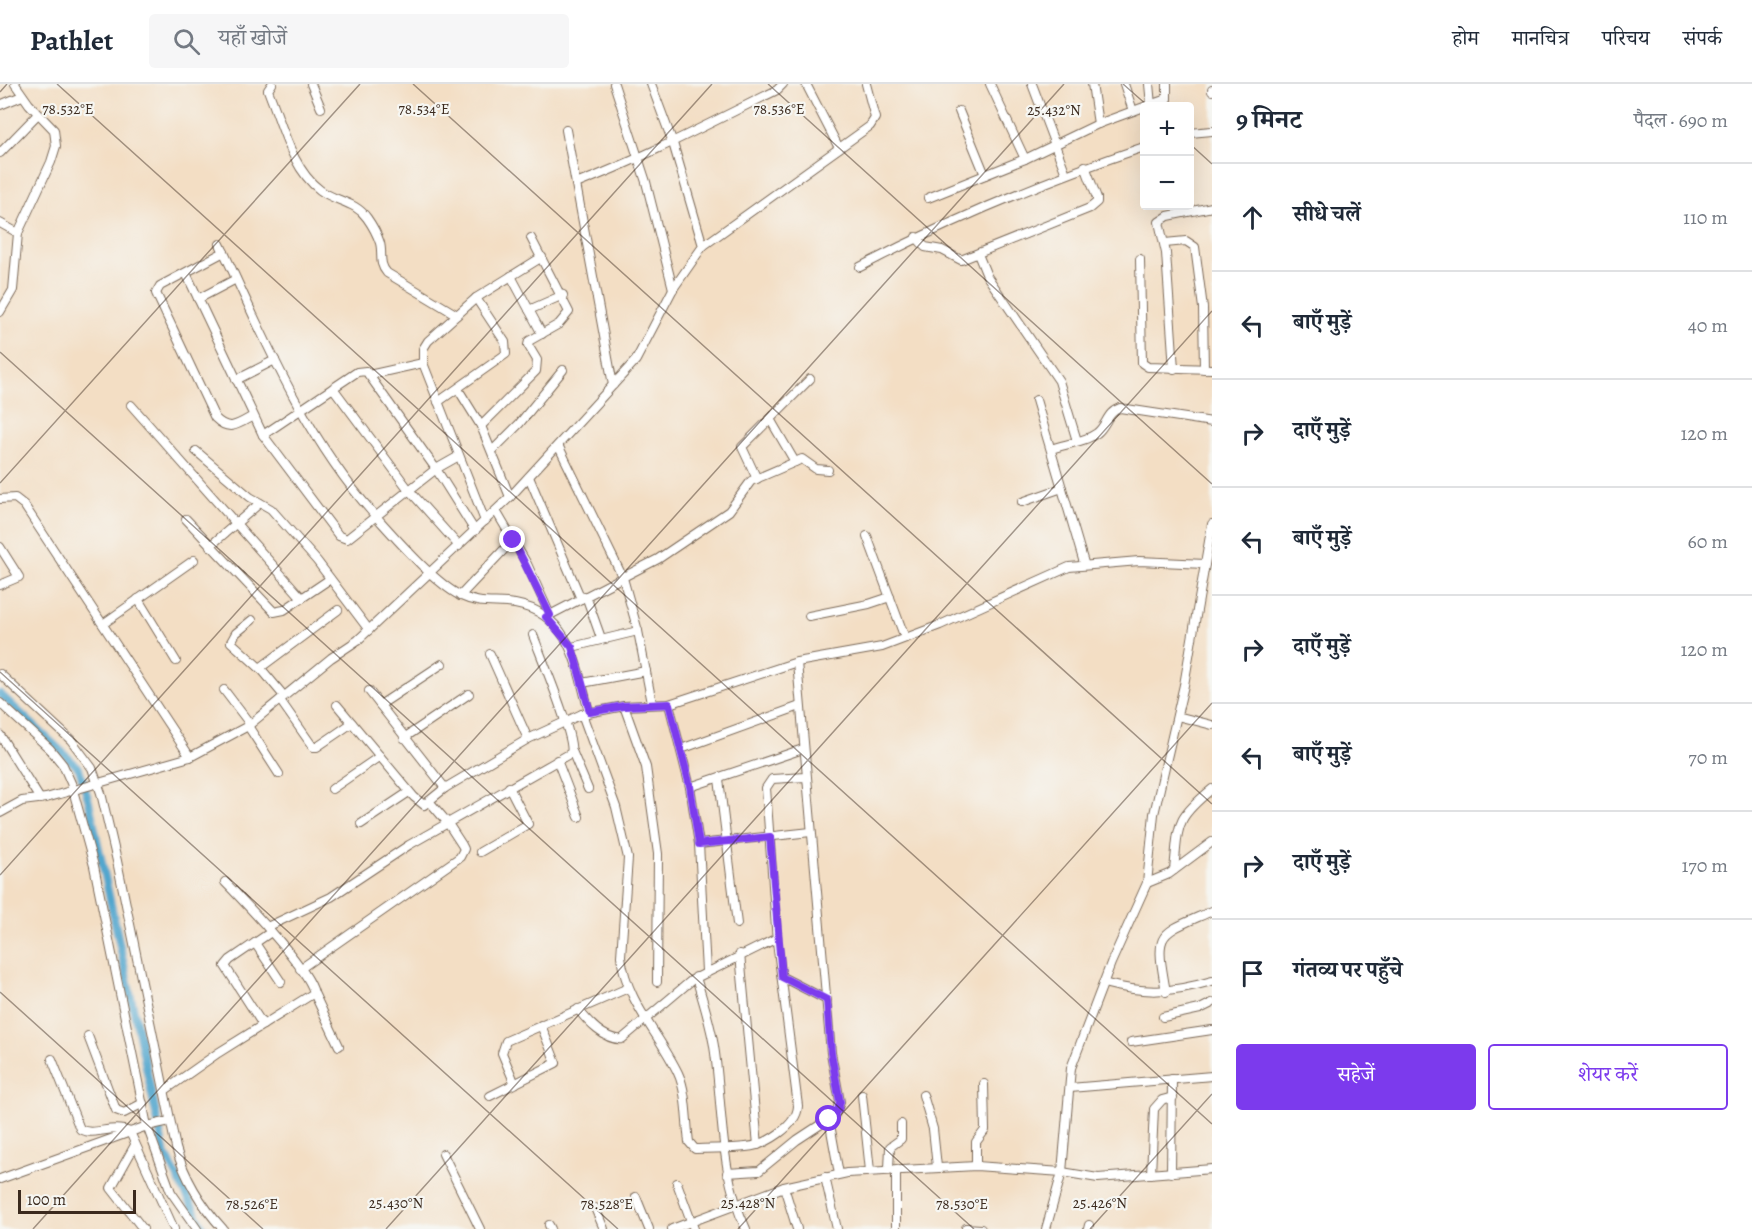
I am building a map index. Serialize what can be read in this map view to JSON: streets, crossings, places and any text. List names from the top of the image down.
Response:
{
  "scale_bar": "100 m",
  "page": {
    "header": "Pathlet",
    "search": "यहाँ खोजें",
    "nav": [
      "होम",
      "मानचित्र",
      "परिचय",
      "संपर्क"
    ],
    "heading": ["9 मिनट", "पैदल · 690 m"],
    "map_buttons": ["+", "−"],
    "list": [
      ["सीधे चलें", "110 m"],
      ["बाएँ मुड़ें", "40 m"],
      ["दाएँ मुड़ें", "120 m"],
      ["बाएँ मुड़ें", "60 m"],
      ["दाएँ मुड़ें", "120 m"],
      ["बाएँ मुड़ें", "70 m"],
      ["दाएँ मुड़ें", "170 m"],
      "गंतव्य पर पहुँचे"
    ],
    "buttons": ["सहेजें", "शेयर करें"],
    "scale": "100 m"
  },
  "coordinates": [
    "78.532°E",
    "78.534°E",
    "78.536°E",
    "25.432°N",
    "25.430°N",
    "25.428°N",
    "25.426°N",
    "78.526°E",
    "78.528°E",
    "78.530°E"
  ]
}
